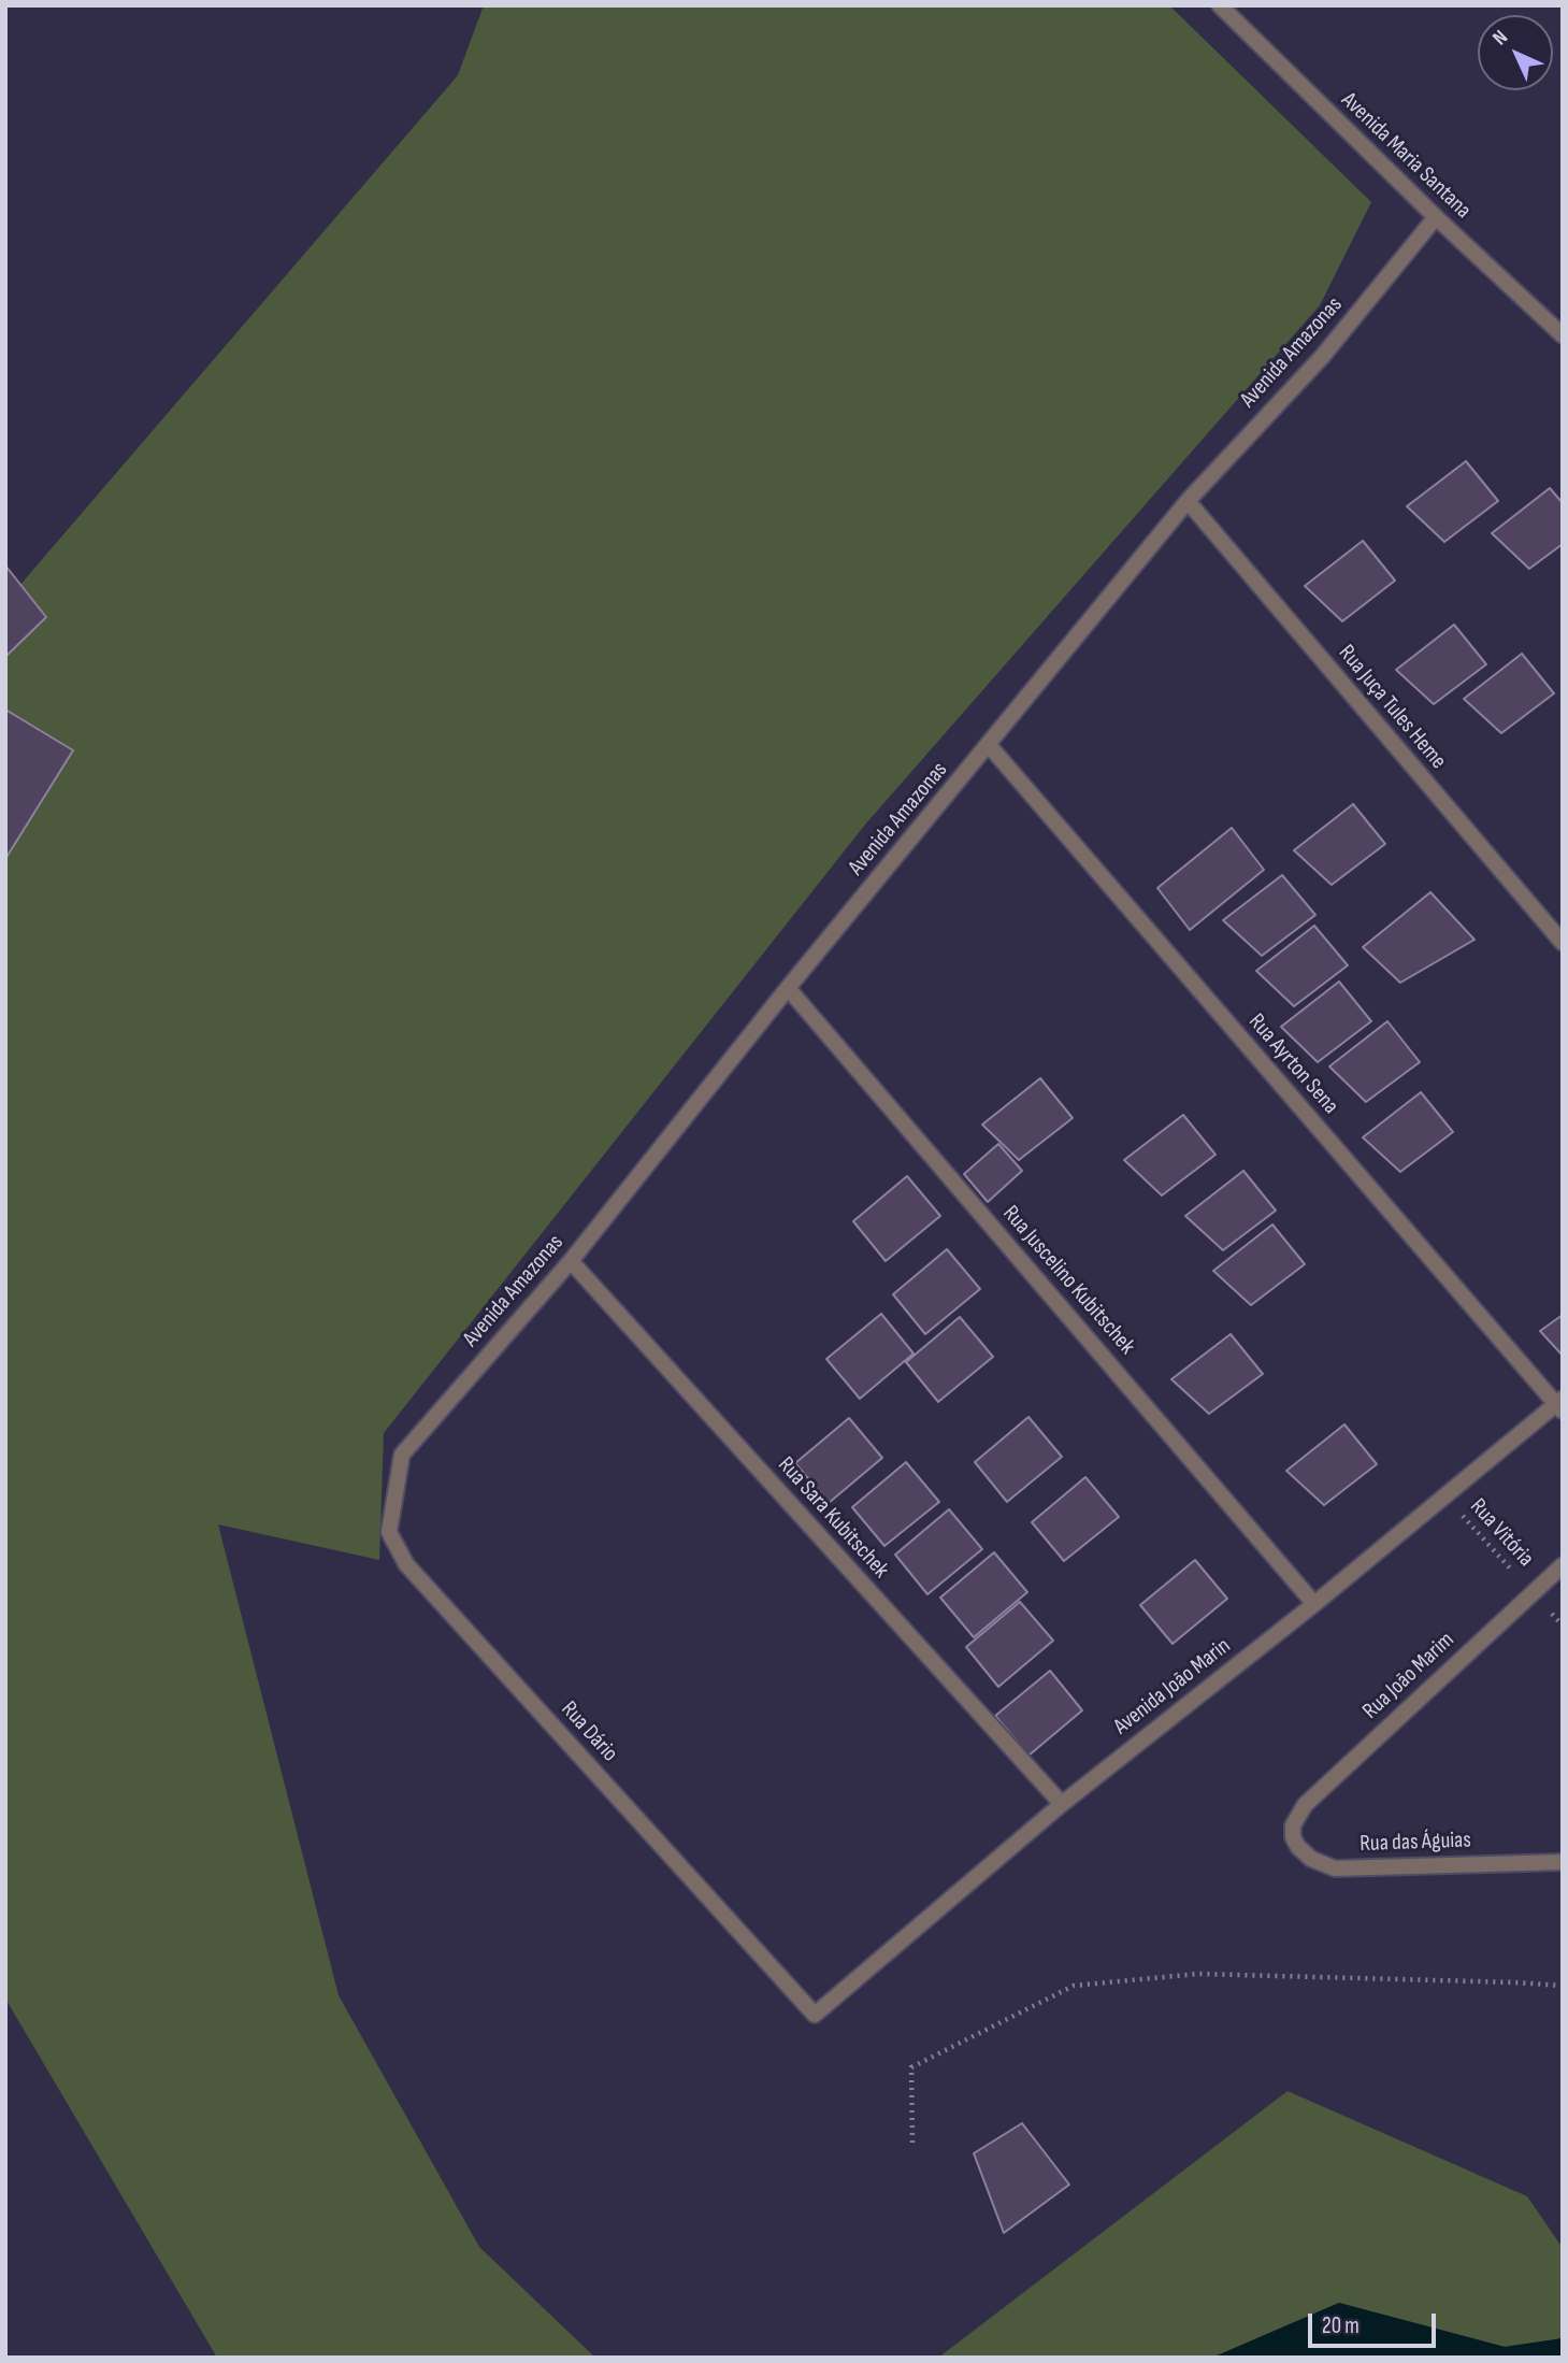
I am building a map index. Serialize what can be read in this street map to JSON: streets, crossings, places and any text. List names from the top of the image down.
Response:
{
  "streets": {
    "street": [
      "Avenida Maria Santana",
      "Avenida Amazonas",
      "Rua Juça Tules Heme",
      "Rua Ayrton Sena",
      "Rua Juscelino Kubitschek",
      "Rua Sara Kubitschek",
      "Rua João Marim",
      "Avenida João Marin",
      "Rua Dário",
      "Rua das Águias"
    ],
    "path": ["Rua Vitória"]
  },
  "crossings": [
    ["Avenida Maria Santana", "Avenida Amazonas"],
    ["Avenida Amazonas", "Rua Juça Tules Heme"],
    ["Avenida Amazonas", "Rua Ayrton Sena"],
    ["Avenida Amazonas", "Rua Juscelino Kubitschek"],
    ["Avenida Amazonas", "Rua Sara Kubitschek"],
    ["Avenida Amazonas", "Rua Dário"],
    ["Rua Ayrton Sena", "Avenida João Marin"],
    ["Rua Juscelino Kubitschek", "Avenida João Marin"],
    ["Rua Sara Kubitschek", "Avenida João Marin"],
    ["Rua Vitória", "Rua João Marim"],
    ["Rua Vitória", "Avenida João Marin"],
    ["Rua João Marim", "Rua das Águias"],
    ["Avenida João Marin", "Rua Dário"]
  ],
  "scale_bar": "20 m",
  "north": "top left"
}
